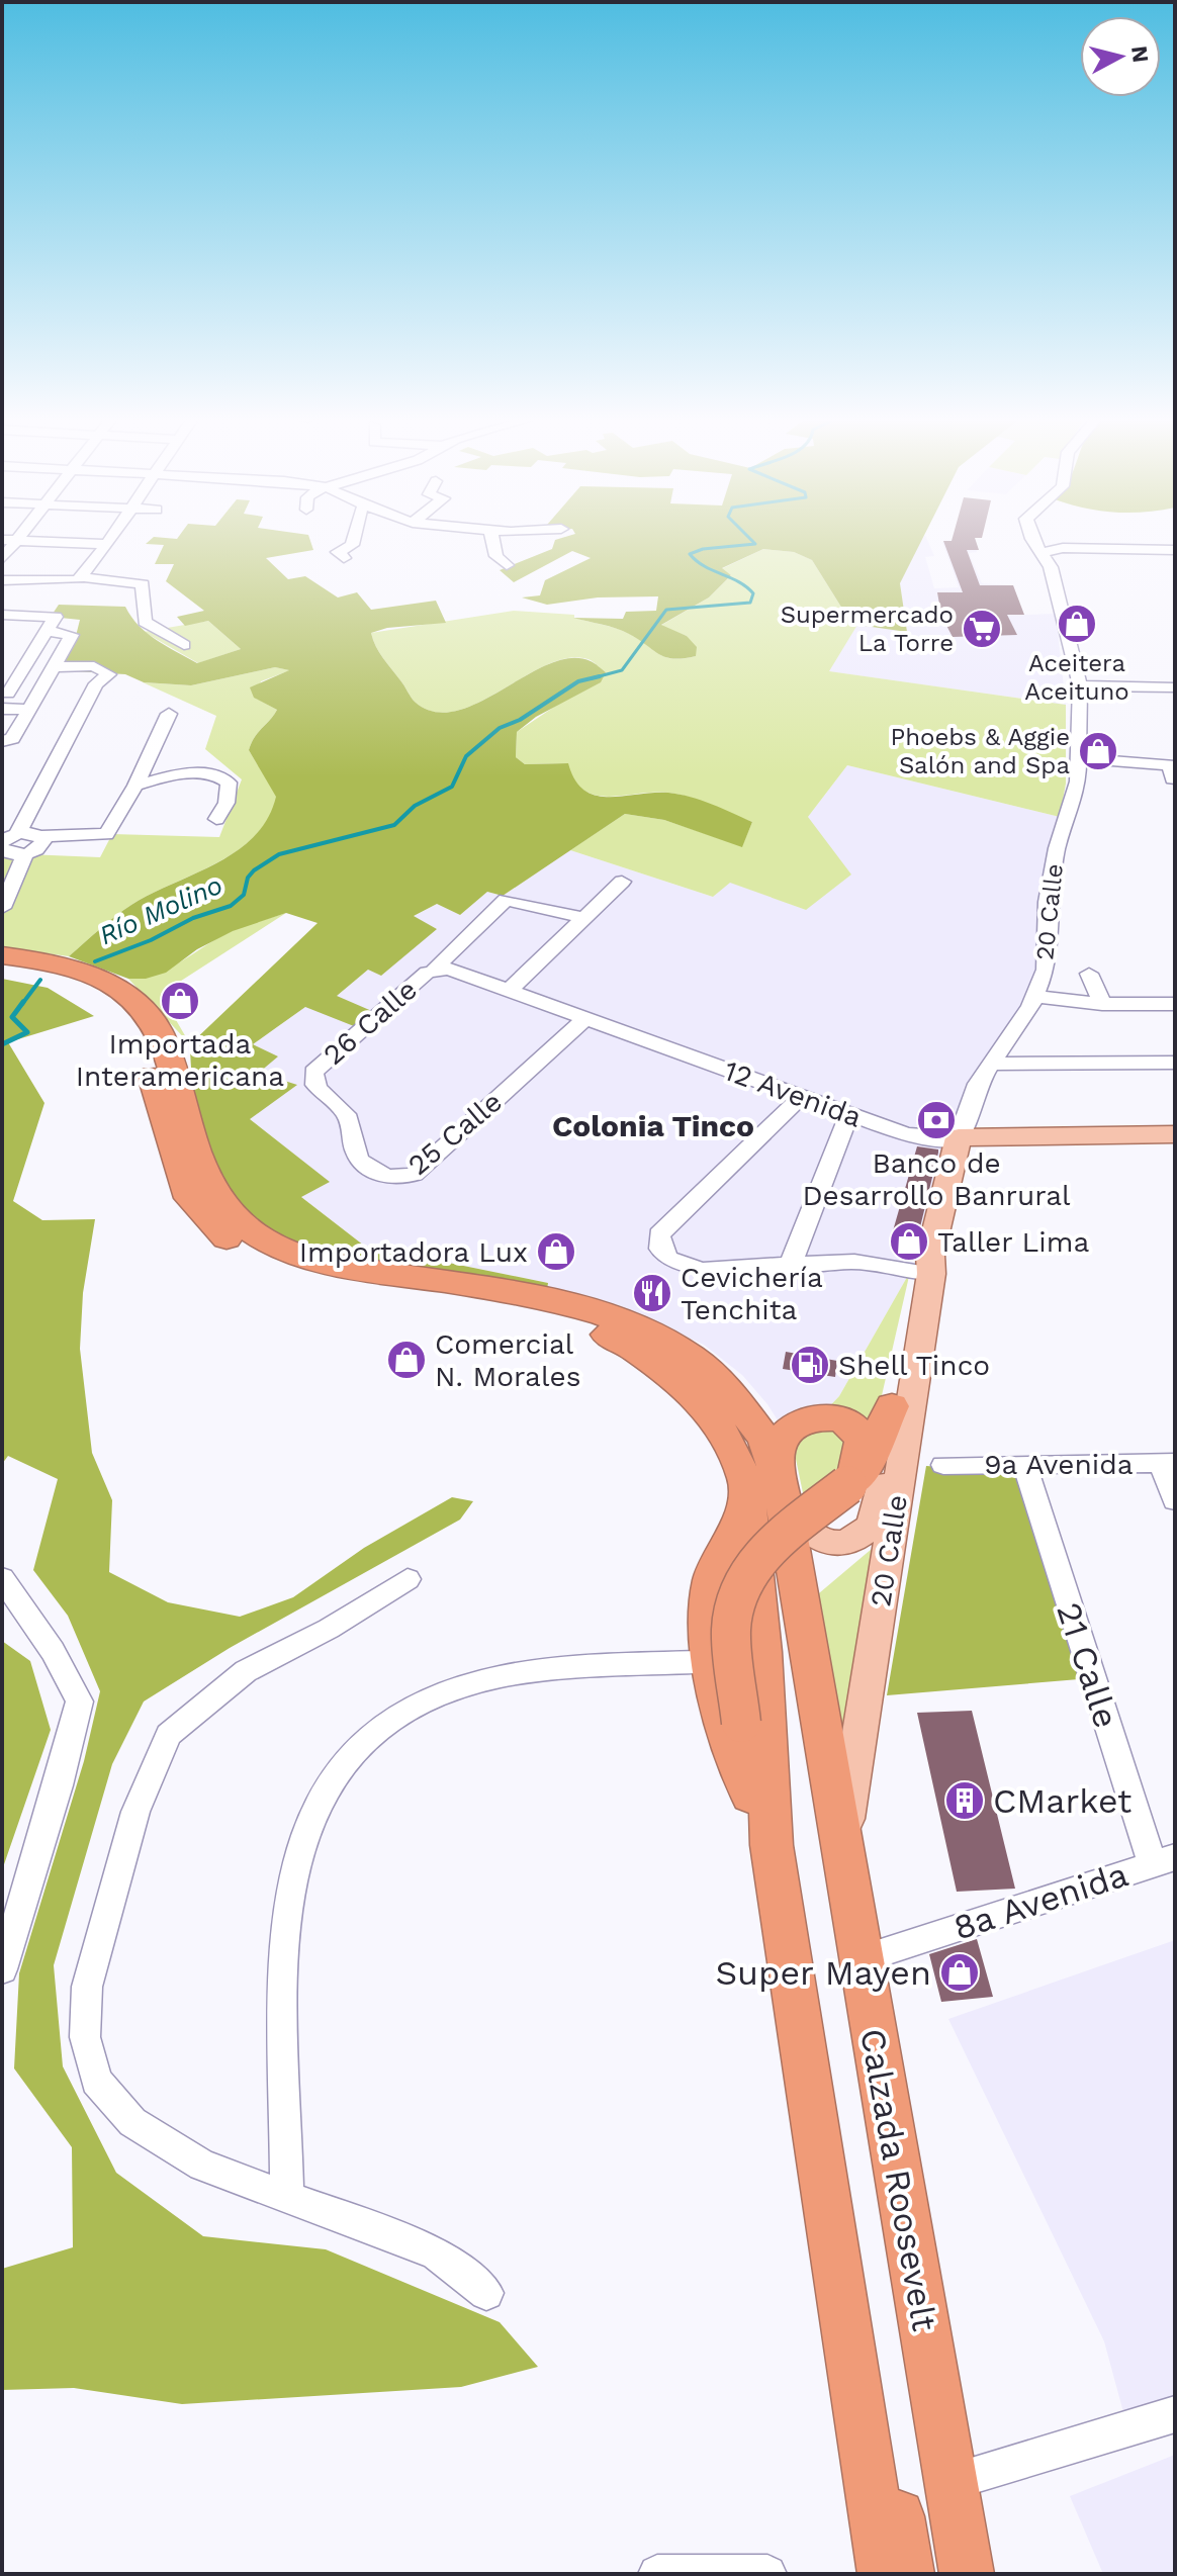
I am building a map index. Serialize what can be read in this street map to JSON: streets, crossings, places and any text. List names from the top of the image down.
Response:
{
  "streets": {
    "highway": ["Calzada Roosevelt"],
    "main road": ["20 Calle", "12 Avenida"],
    "street": [
      "26 Calle",
      "25 Calle",
      "9a Avenida",
      "21 Calle",
      "8a Avenida"
    ]
  },
  "crossings": [
    ["20 Calle", "12 Avenida"],
    ["20 Calle", "Calzada Roosevelt"],
    ["26 Calle", "12 Avenida"],
    ["26 Calle", "25 Calle"],
    ["12 Avenida", "25 Calle"],
    ["9a Avenida", "21 Calle"],
    ["21 Calle", "8a Avenida"],
    ["8a Avenida", "Calzada Roosevelt"]
  ],
  "districts": ["Colonia Tinco"],
  "water": ["Río Molino"],
  "places": {
    "shop": [
      "Aceitera Aceituno",
      "Phoebs & Aggie Salón and Spa",
      "Importada Interamericana",
      "Taller Lima",
      "Importadora Lux",
      "Comercial N. Morales",
      "Super Mayen"
    ],
    "supermarket": ["Supermercado La Torre"],
    "bank": ["Banco de Desarrollo Banrural"],
    "restaurant": ["Cevichería Tenchita"],
    "fuel station": ["Shell Tinco"],
    "building": ["CMarket"]
  },
  "north": "right"
}
